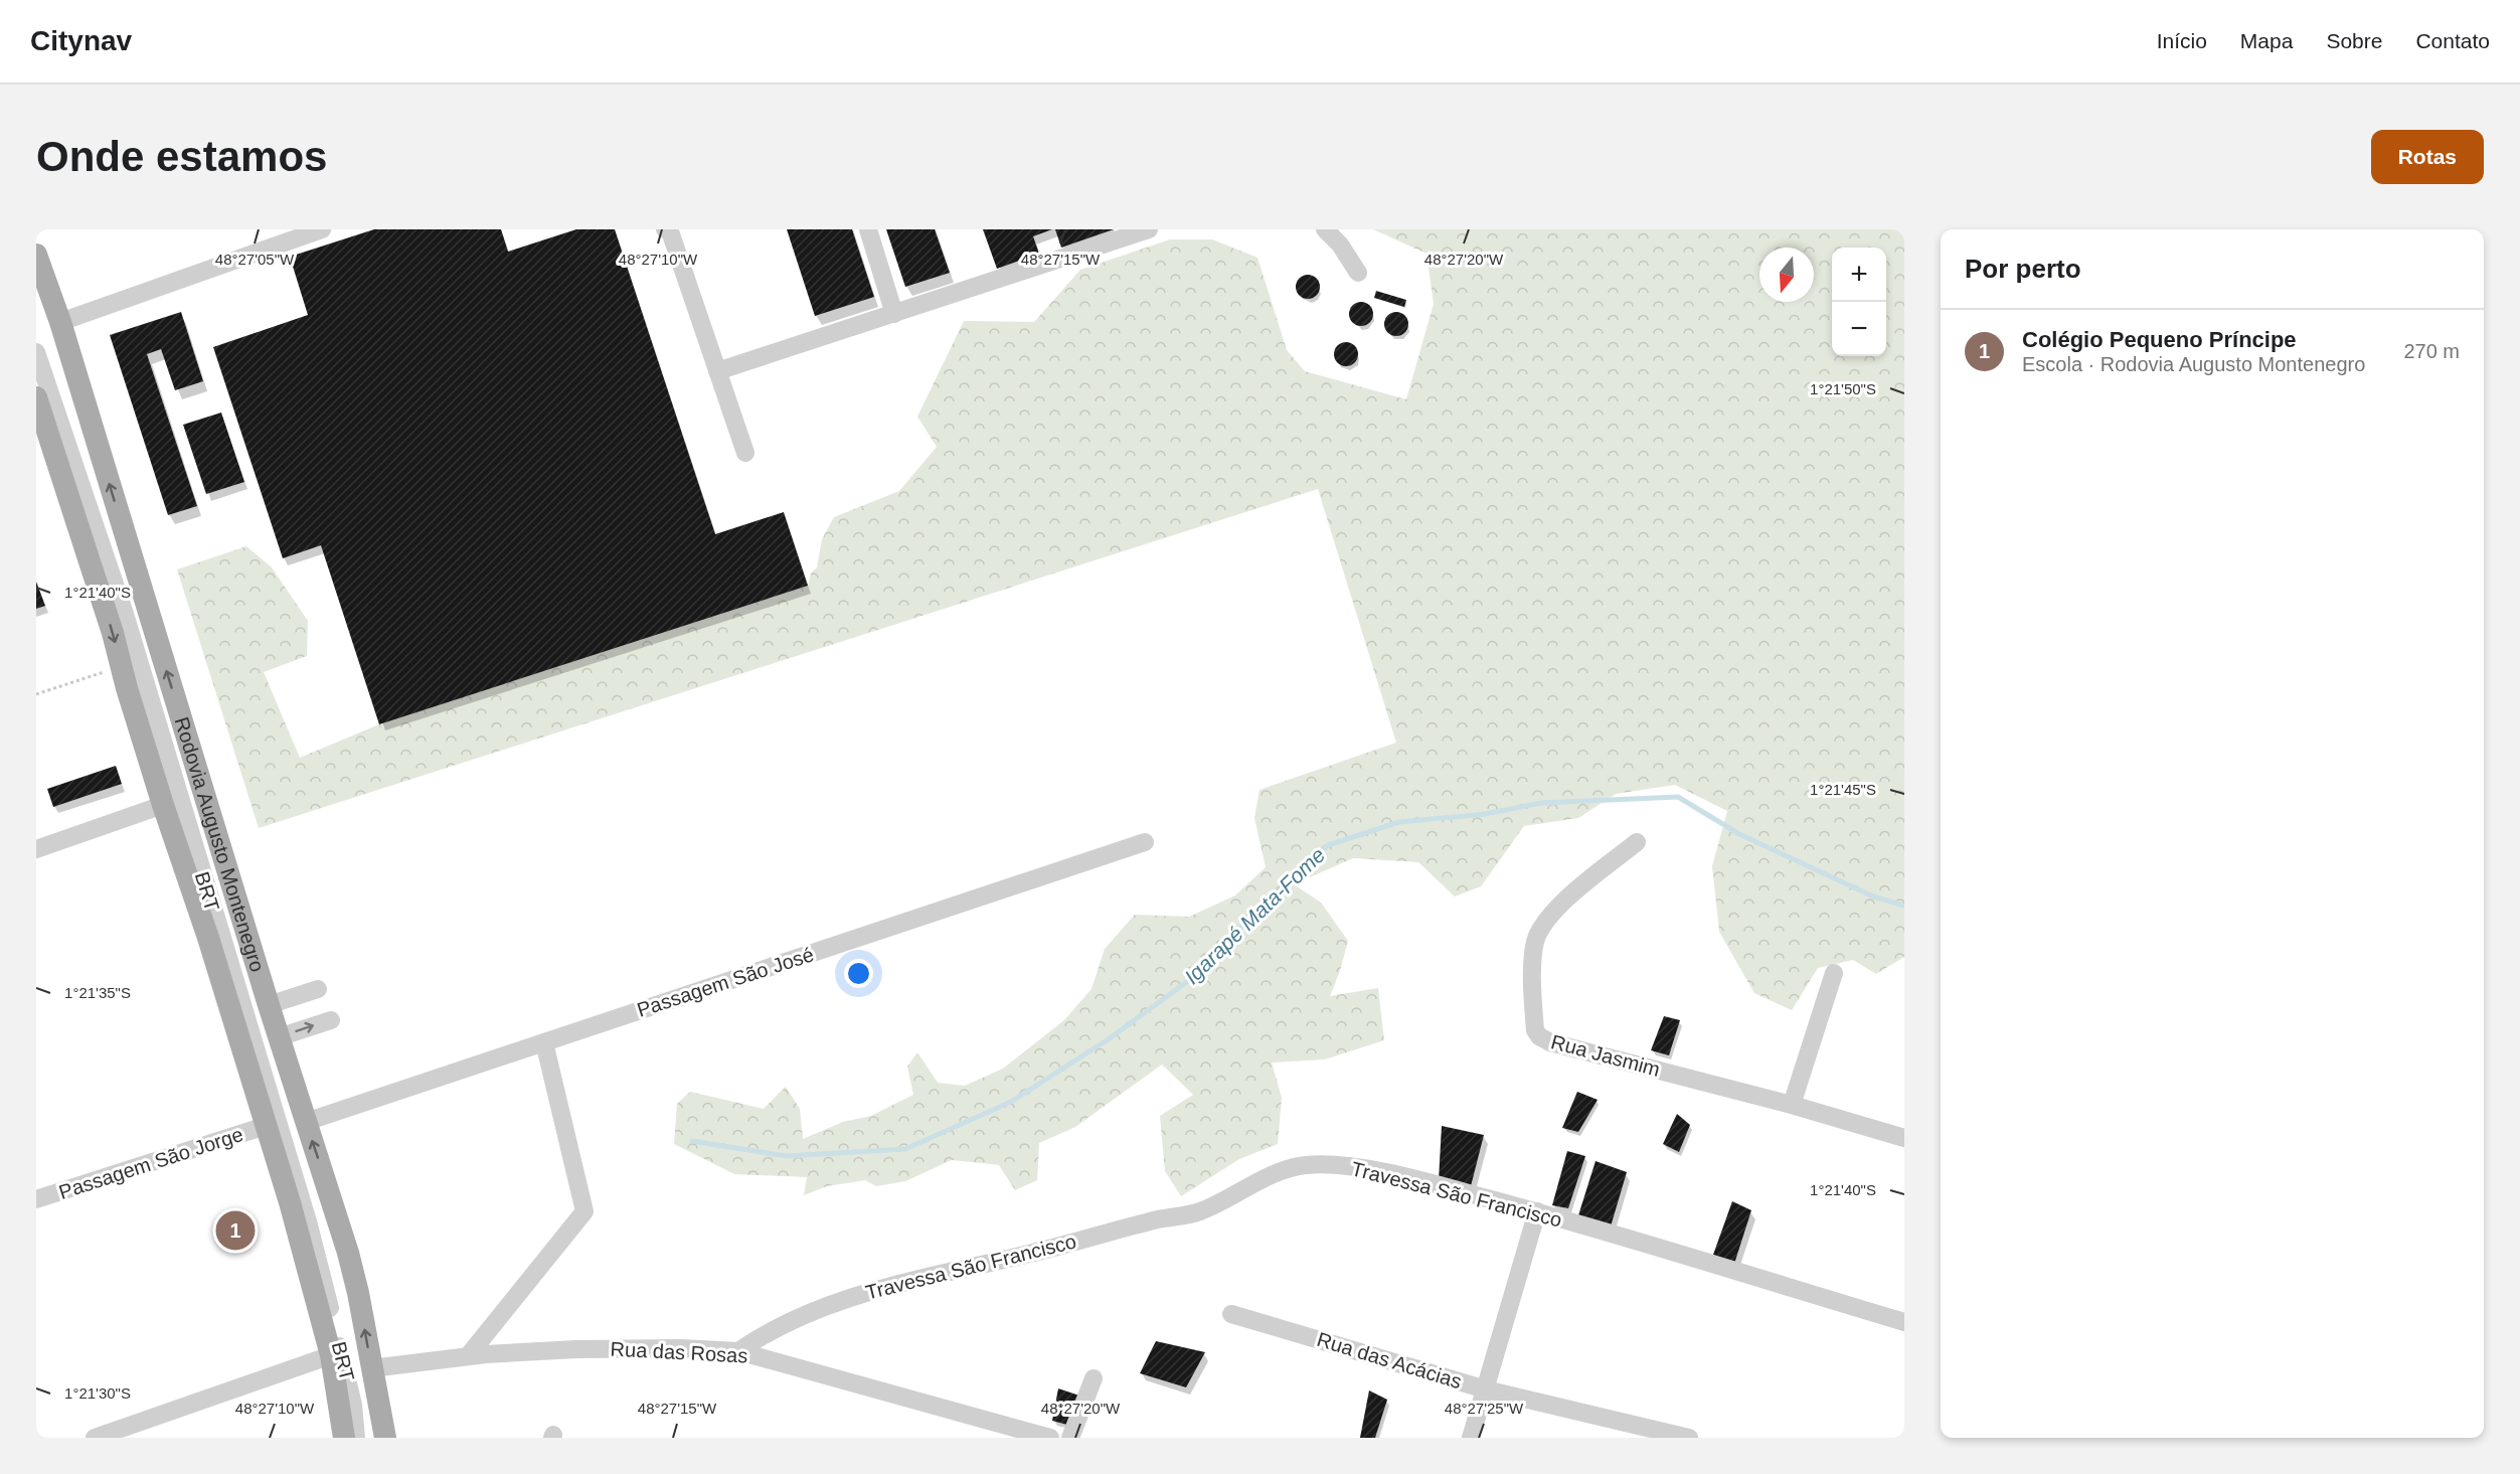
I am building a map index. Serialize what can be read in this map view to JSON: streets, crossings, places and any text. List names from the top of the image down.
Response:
{
  "streets": {
    "main road": ["Rodovia Augusto Montenegro"],
    "street": [
      "BRT",
      "Passagem São José",
      "Rua Jasmim",
      "Passagem São Jorge",
      "Travessa São Francisco",
      "Rua das Rosas",
      "Rua das Acácias"
    ]
  },
  "crossings": [
    ["Rodovia Augusto Montenegro", "Passagem São José"],
    ["Rodovia Augusto Montenegro", "Passagem São Jorge"],
    ["Rodovia Augusto Montenegro", "Rua das Rosas"],
    ["Travessa São Francisco", "Rua das Rosas"]
  ],
  "water": ["Igarapé Mata-Fome"],
  "north": "bottom",
  "page": {
    "header": "Citynav",
    "nav": [
      "Início",
      "Mapa",
      "Sobre",
      "Contato"
    ],
    "buttons": "Rotas",
    "title": "Onde estamos",
    "heading": "Por perto",
    "map_buttons": ["+", "−"],
    "list": [
      {
        "mark": "1",
        "name": "Colégio Pequeno Príncipe",
        "note": "Escola · Rodovia Augusto Montenegro",
        "value": "270 m"
      }
    ],
    "pins": "1"
  },
  "coordinates": [
    "48°27'05\"W",
    "48°27'10\"W",
    "48°27'15\"W",
    "48°27'20\"W",
    "1°21'50\"S",
    "1°21'40\"S",
    "1°21'45\"S",
    "1°21'35\"S",
    "1°21'30\"S",
    "48°27'25\"W"
  ]
}
